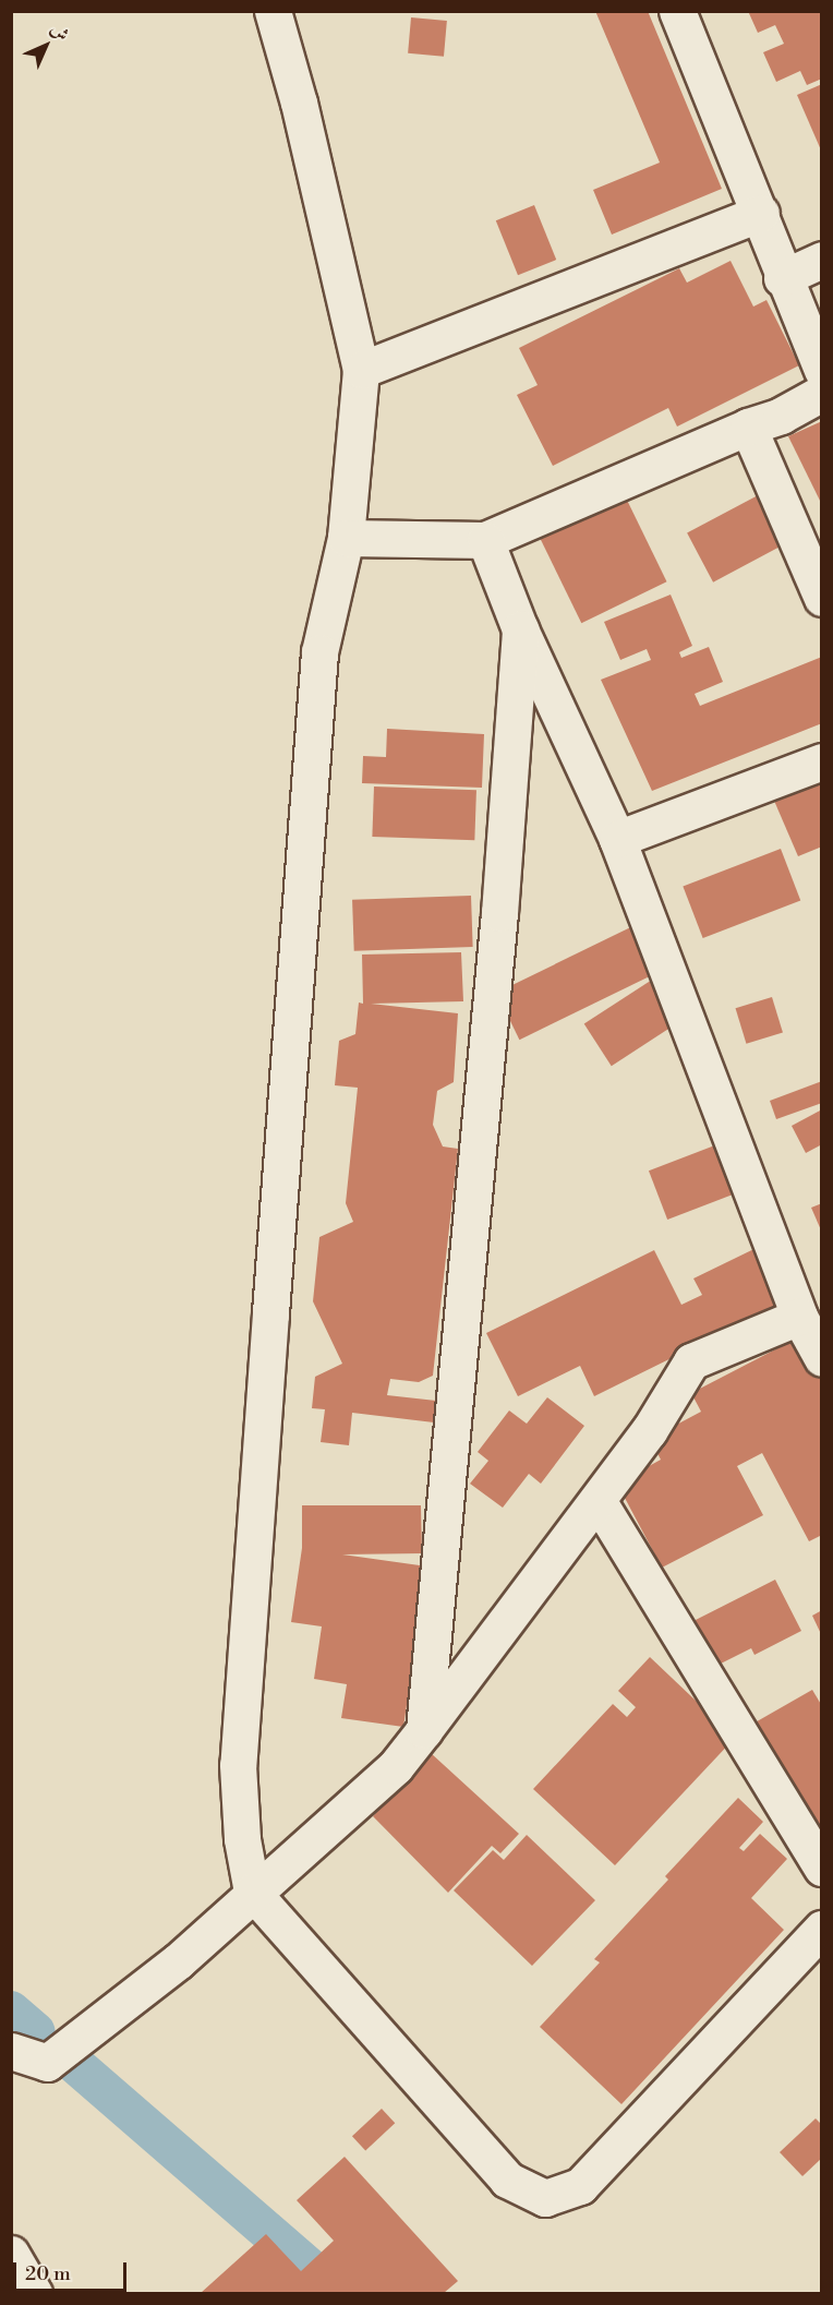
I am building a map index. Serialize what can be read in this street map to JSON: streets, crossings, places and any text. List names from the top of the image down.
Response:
{
  "scale_bar": "20 m",
  "north": "top right"
}
